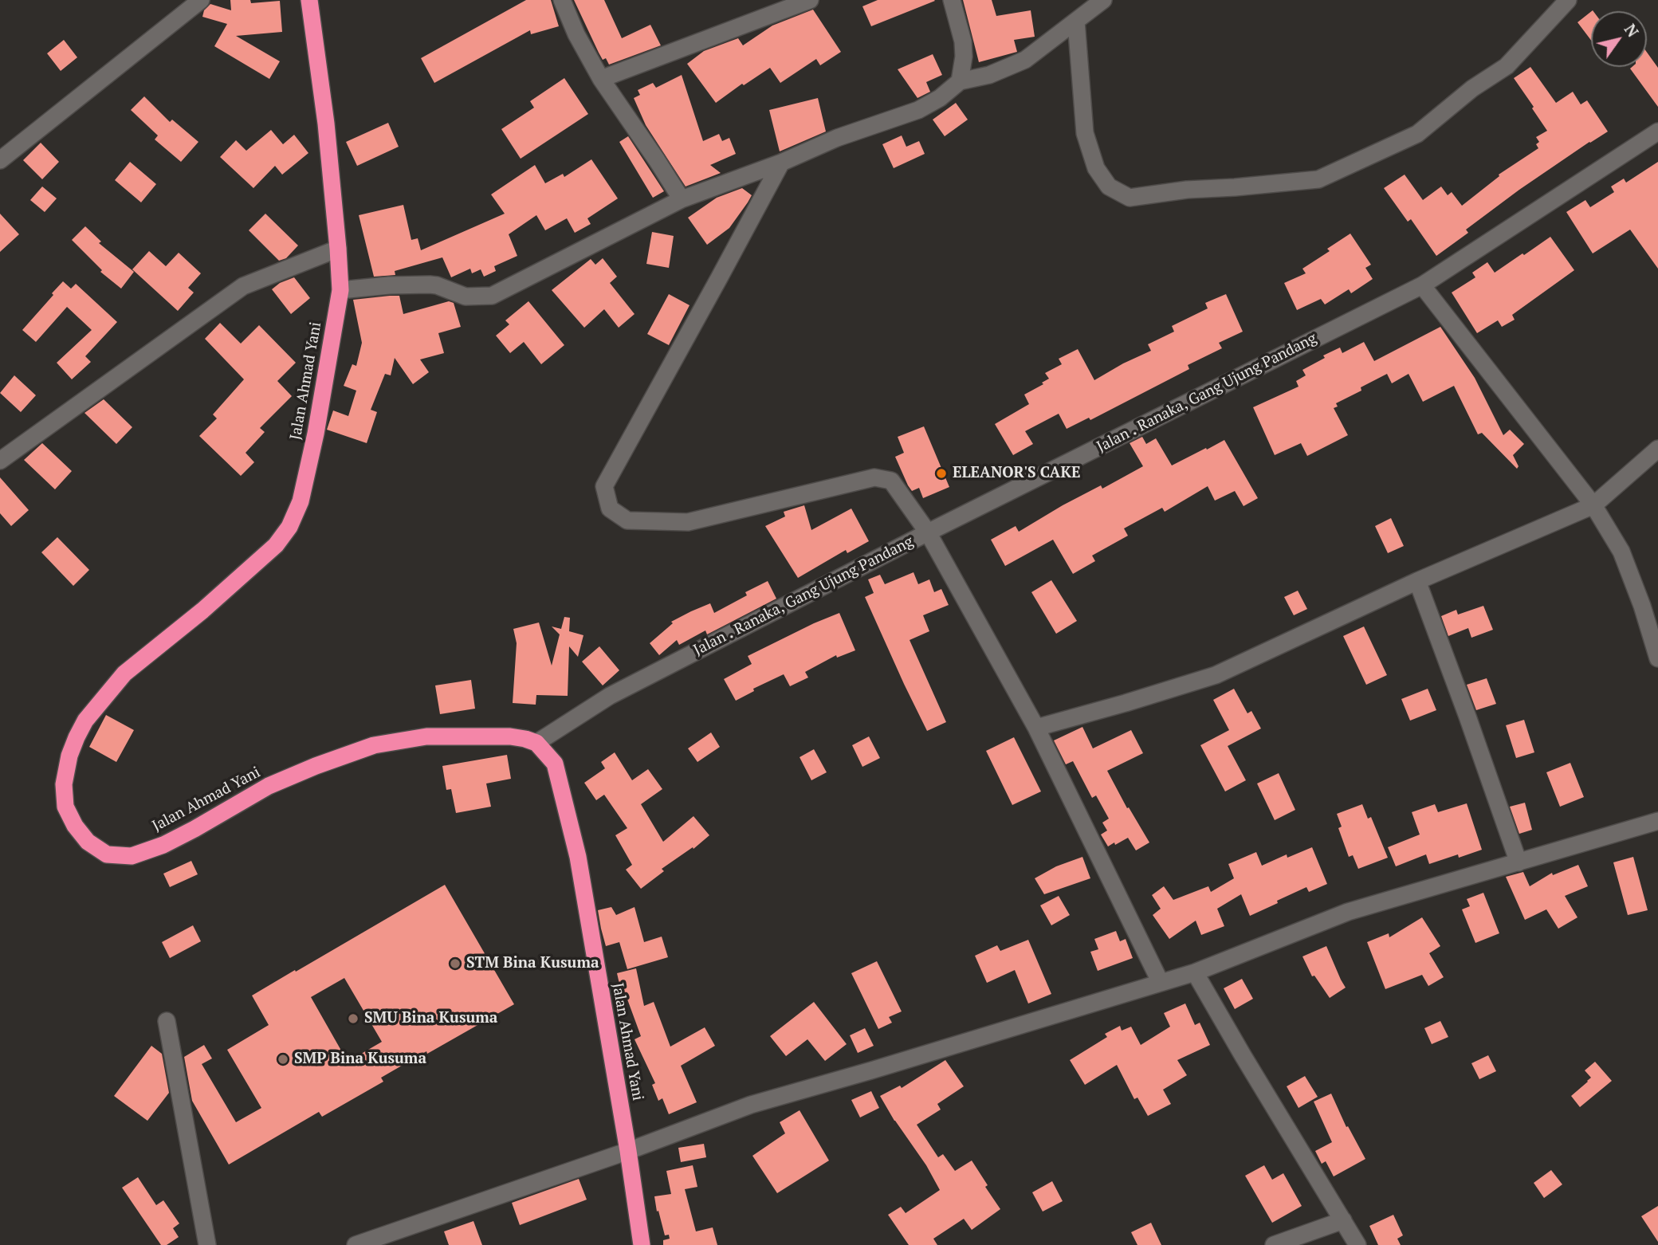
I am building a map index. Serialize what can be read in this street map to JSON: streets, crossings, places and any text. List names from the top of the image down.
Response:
{
  "streets": {
    "highway": ["Jalan Ahmad Yani"],
    "street": ["Jalan . Ranaka, Gang Ujung Pandang"]
  },
  "crossings": [
    ["Jalan Ahmad Yani", "Jalan . Ranaka, Gang Ujung Pandang"]
  ],
  "places": [
    "ELEANOR'S CAKE",
    "STM Bina Kusuma",
    "SMU Bina Kusuma",
    "SMP Bina Kusuma"
  ],
  "north": "top right"
}
